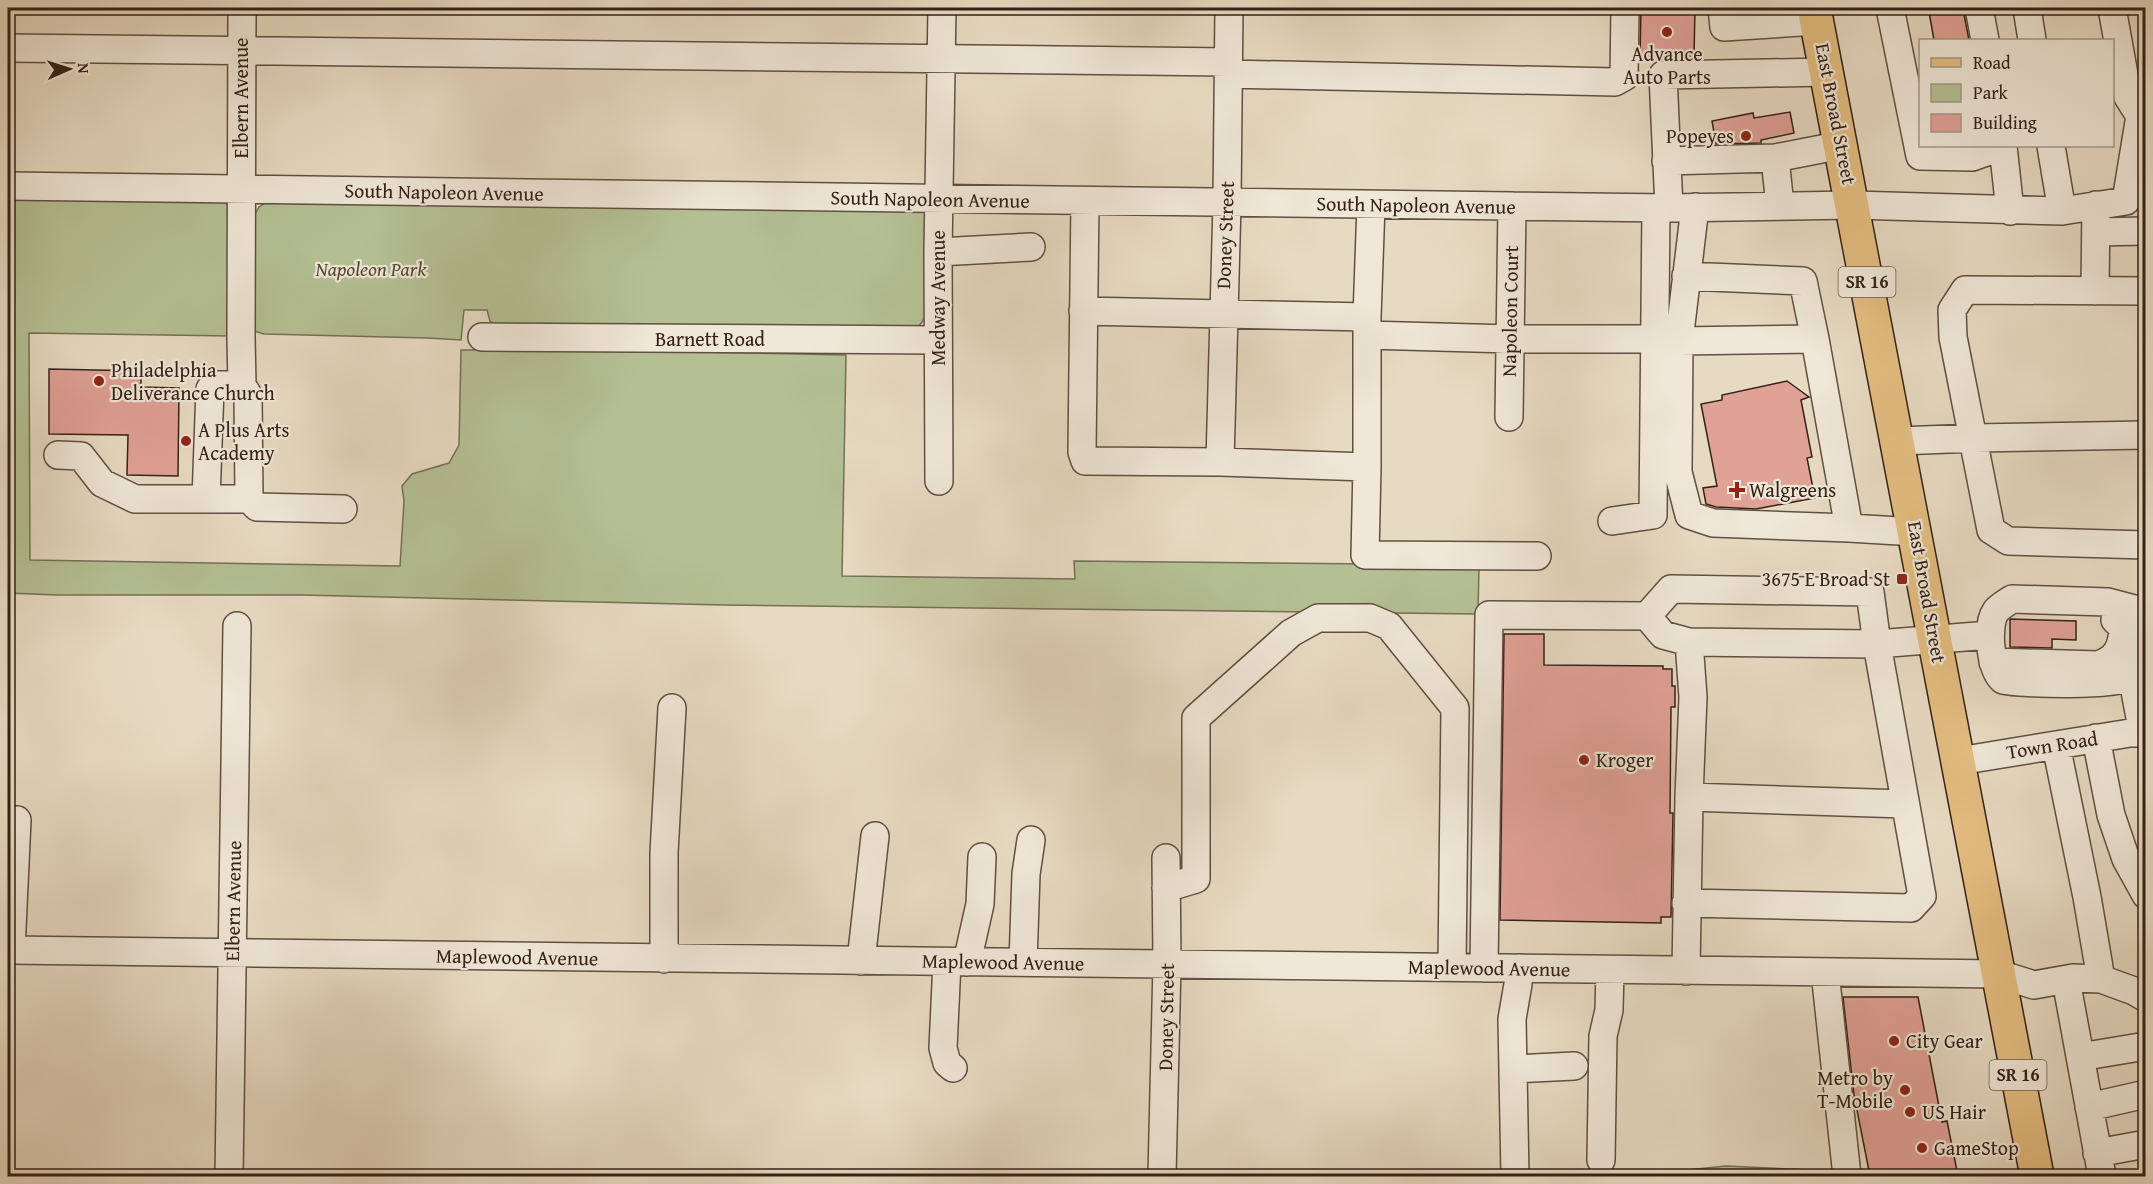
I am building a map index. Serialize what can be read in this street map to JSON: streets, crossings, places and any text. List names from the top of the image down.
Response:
{
  "streets": {
    "main road": ["East Broad Street", "SR 16"],
    "street": [
      "Elbern Avenue",
      "South Napoleon Avenue",
      "Doney Street",
      "Medway Avenue",
      "Napoleon Court",
      "Barnett Road",
      "Town Road",
      "Maplewood Avenue"
    ]
  },
  "crossings": [
    ["Elbern Avenue", "South Napoleon Avenue"],
    ["Elbern Avenue", "Maplewood Avenue"],
    ["East Broad Street", "South Napoleon Avenue"],
    ["East Broad Street", "Town Road"],
    ["East Broad Street", "Maplewood Avenue"],
    ["South Napoleon Avenue", "Doney Street"],
    ["South Napoleon Avenue", "Medway Avenue"],
    ["South Napoleon Avenue", "Napoleon Court"],
    ["Doney Street", "Maplewood Avenue"],
    ["Medway Avenue", "Barnett Road"]
  ],
  "parks": ["Napoleon Park"],
  "places": {
    "other": [
      "Advance Auto Parts",
      "Popeyes",
      "Philadelphia Deliverance Church",
      "A Plus Arts Academy",
      "Kroger",
      "City Gear",
      "Metro by T-Mobile",
      "US Hair",
      "GameStop"
    ],
    "health": ["Walgreens"],
    "transit": ["3675 E Broad St"]
  },
  "legend": ["Road", "Park", "Building"],
  "north": "right"
}
